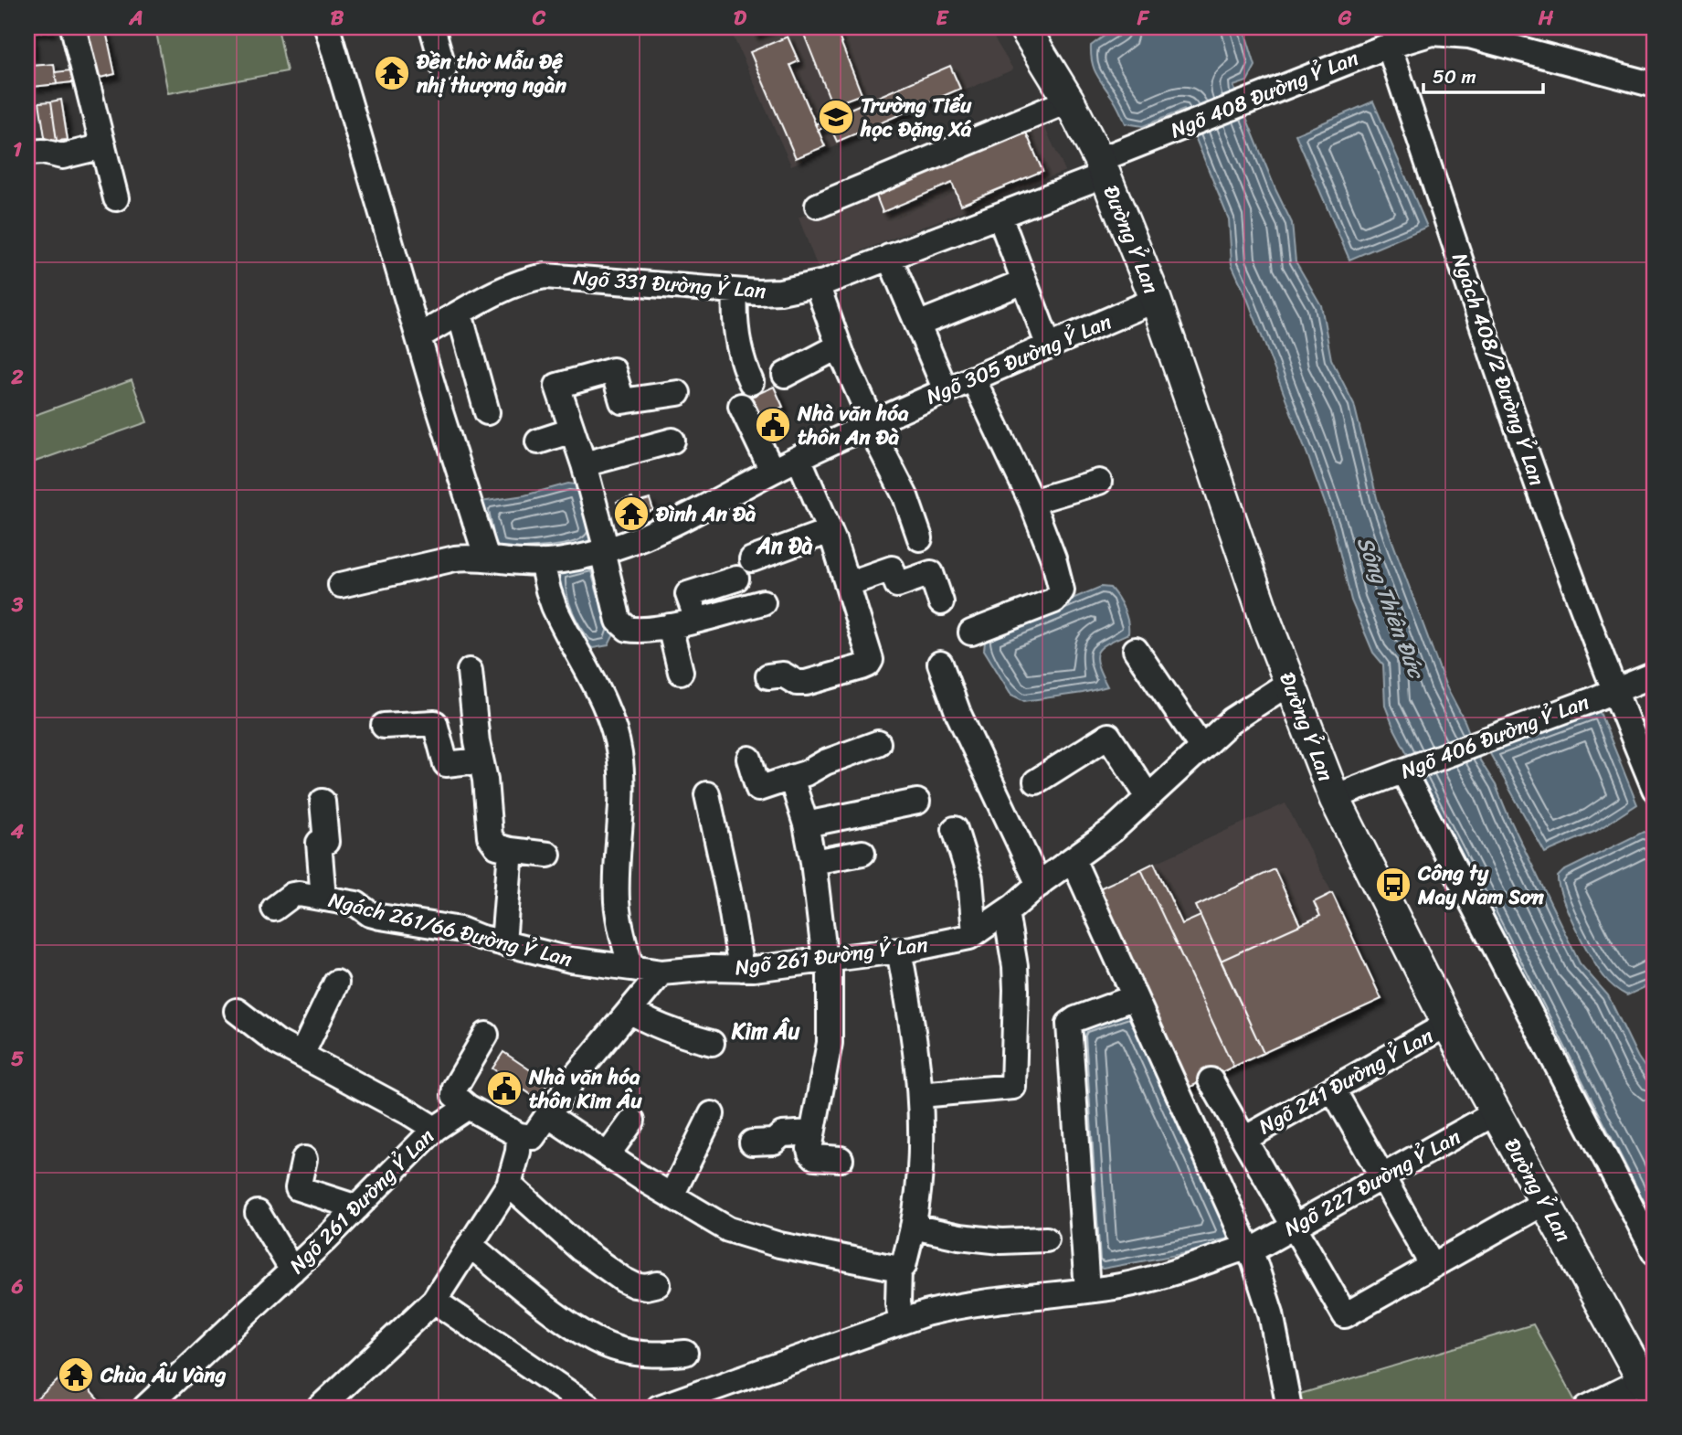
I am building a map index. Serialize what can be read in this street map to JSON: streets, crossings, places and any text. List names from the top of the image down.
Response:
{
  "streets": {
    "main road": ["Đường Ỷ Lan"],
    "street": [
      "Ngõ 408 Đường Ỷ Lan",
      "Ngõ 331 Đường Ỷ Lan",
      "Ngõ 305 Đường Ỷ Lan",
      "Ngách 408/2 Đường Ỷ Lan",
      "Ngõ 406 Đường Ỷ Lan",
      "Ngách 261/66 Đường Ỷ Lan",
      "Ngõ 261 Đường Ỷ Lan",
      "Ngõ 241 Đường Ỷ Lan",
      "Ngõ 227 Đường Ỷ Lan"
    ]
  },
  "crossings": [
    ["Ngõ 408 Đường Ỷ Lan", "Đường Ỷ Lan"],
    ["Ngõ 408 Đường Ỷ Lan", "Ngõ 331 Đường Ỷ Lan"],
    ["Ngõ 408 Đường Ỷ Lan", "Ngách 408/2 Đường Ỷ Lan"],
    ["Đường Ỷ Lan", "Ngõ 331 Đường Ỷ Lan"],
    ["Đường Ỷ Lan", "Ngõ 305 Đường Ỷ Lan"],
    ["Đường Ỷ Lan", "Ngõ 406 Đường Ỷ Lan"],
    ["Đường Ỷ Lan", "Ngõ 261 Đường Ỷ Lan"],
    ["Đường Ỷ Lan", "Ngõ 241 Đường Ỷ Lan"],
    ["Đường Ỷ Lan", "Ngõ 227 Đường Ỷ Lan"],
    ["Ngách 408/2 Đường Ỷ Lan", "Ngõ 406 Đường Ỷ Lan"],
    ["Ngách 261/66 Đường Ỷ Lan", "Ngõ 261 Đường Ỷ Lan"]
  ],
  "districts": ["An Đà", "Kim Âu"],
  "water": ["Sông Thiên Đức"],
  "places": {
    "temple": ["Đền thờ Mẫu Đệ nhị thượng ngàn", "Đình An Đà", "Chùa Âu Vàng"],
    "school or university": ["Trường Tiểu học Đặng Xá"],
    "public building": ["Nhà văn hóa thôn An Đà", "Nhà văn hóa thôn Kim Âu"],
    "bus stop": ["Công ty May Nam Sơn"]
  },
  "scale_bar": "50 m",
  "grid": {
    "columns": [
      "A",
      "B",
      "C",
      "D",
      "E",
      "F",
      "G",
      "H"
    ],
    "rows": [
      "1",
      "2",
      "3",
      "4",
      "5",
      "6"
    ]
  }
}
